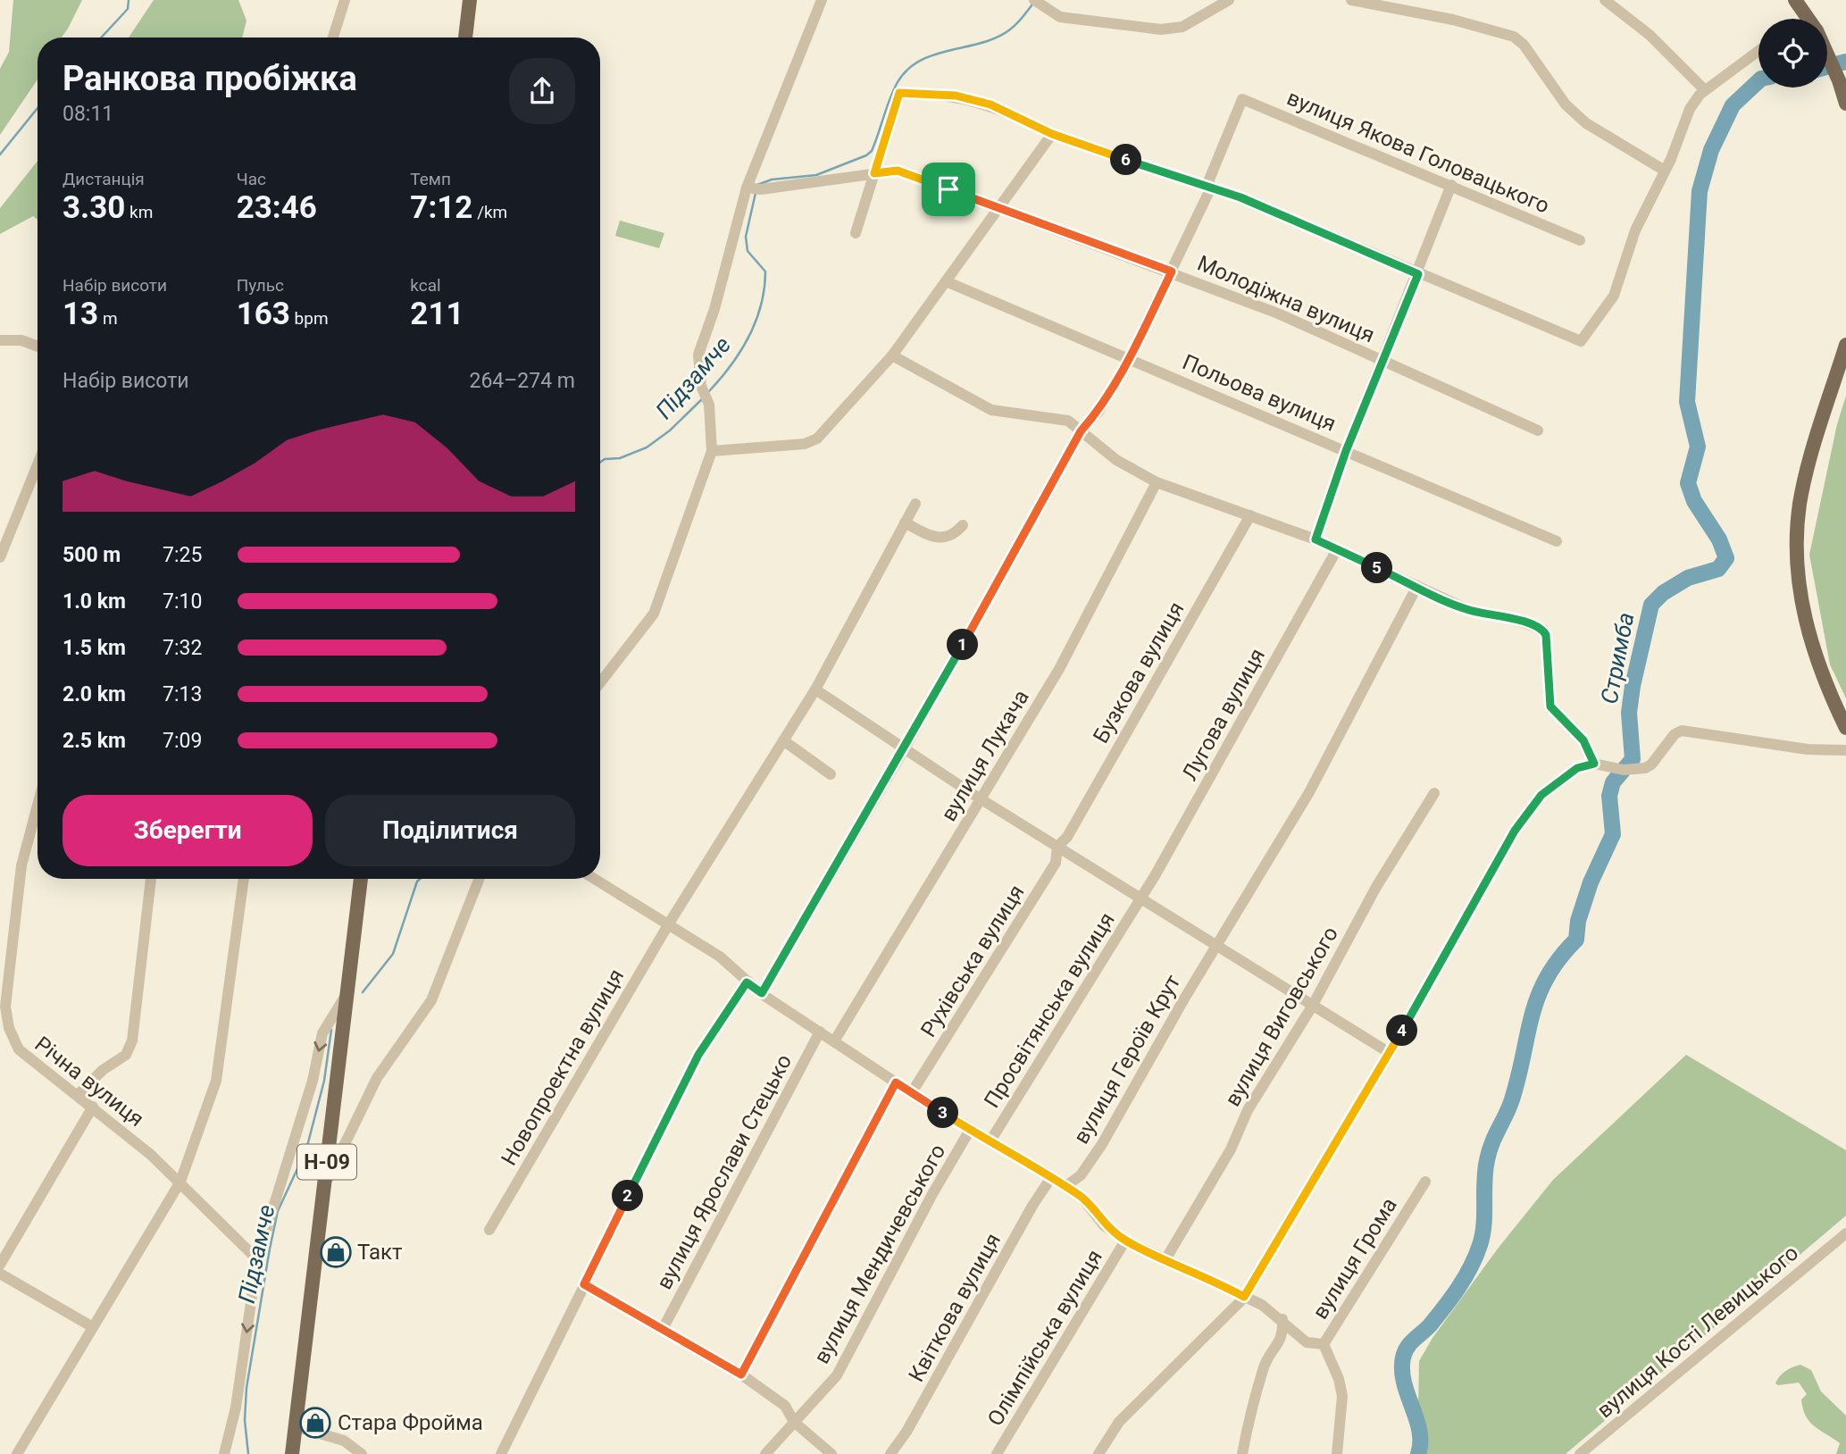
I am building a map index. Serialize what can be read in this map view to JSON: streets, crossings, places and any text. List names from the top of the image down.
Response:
{
  "streets": {
    "main road": ["Н-09"],
    "street": [
      "вулиця Якова Головацького",
      "Молодіжна вулиця",
      "Польова вулиця",
      "Бузкова вулиця",
      "Лугова вулиця",
      "вулиця Лукача",
      "Рухівська вулиця",
      "Просвітянська вулиця",
      "вулиця Виговського",
      "вулиця Героїв Крут",
      "Новопроектна вулиця",
      "Річна вулиця",
      "вулиця Ярослави Стецько",
      "вулиця Мендичевського",
      "вулиця Грома",
      "Квіткова вулиця",
      "вулиця Кості Левицького",
      "Олімпійська вулиця"
    ]
  },
  "crossings": [
    ["Бузкова вулиця", "Рухівська вулиця"],
    ["Лугова вулиця", "Просвітянська вулиця"],
    ["вулиця Лукача", "вулиця Грома"],
    ["Рухівська вулиця", "вулиця Грома"],
    ["Просвітянська вулиця", "вулиця Грома"],
    ["вулиця Виговського", "вулиця Грома"],
    ["вулиця Героїв Крут", "вулиця Грома"],
    ["Новопроектна вулиця", "вулиця Грома"],
    ["вулиця Ярослави Стецько", "вулиця Грома"],
    ["вулиця Мендичевського", "вулиця Грома"],
    ["вулиця Грома", "Квіткова вулиця"],
    ["вулиця Грома", "Олімпійська вулиця"]
  ],
  "water": ["Підзамче", "Стримба"],
  "places": {
    "shop": ["Такт", "Стара Фройма"]
  },
  "page": {
    "heading": ["Ранкова пробіжка", "08:11"],
    "pins": [
      "6",
      "5",
      "1",
      "4",
      "3",
      "2"
    ],
    "stats": [
      ["Дистанція", "3.30 km"],
      ["Час", "23:46"],
      ["Темп", "7:12 /km"],
      ["Набір висоти", "13 m"],
      ["Пульс", "163 bpm"],
      ["kcal", "211"]
    ],
    "chart": ["Набір висоти", "264–274 m"],
    "list": [
      {
        "name": "500 m",
        "note": "7:25"
      },
      {
        "name": "1.0 km",
        "note": "7:10"
      },
      {
        "name": "1.5 km",
        "note": "7:32"
      },
      {
        "name": "2.0 km",
        "note": "7:13"
      },
      {
        "name": "2.5 km",
        "note": "7:09"
      }
    ],
    "buttons": ["Зберегти", "Поділитися"]
  }
}
